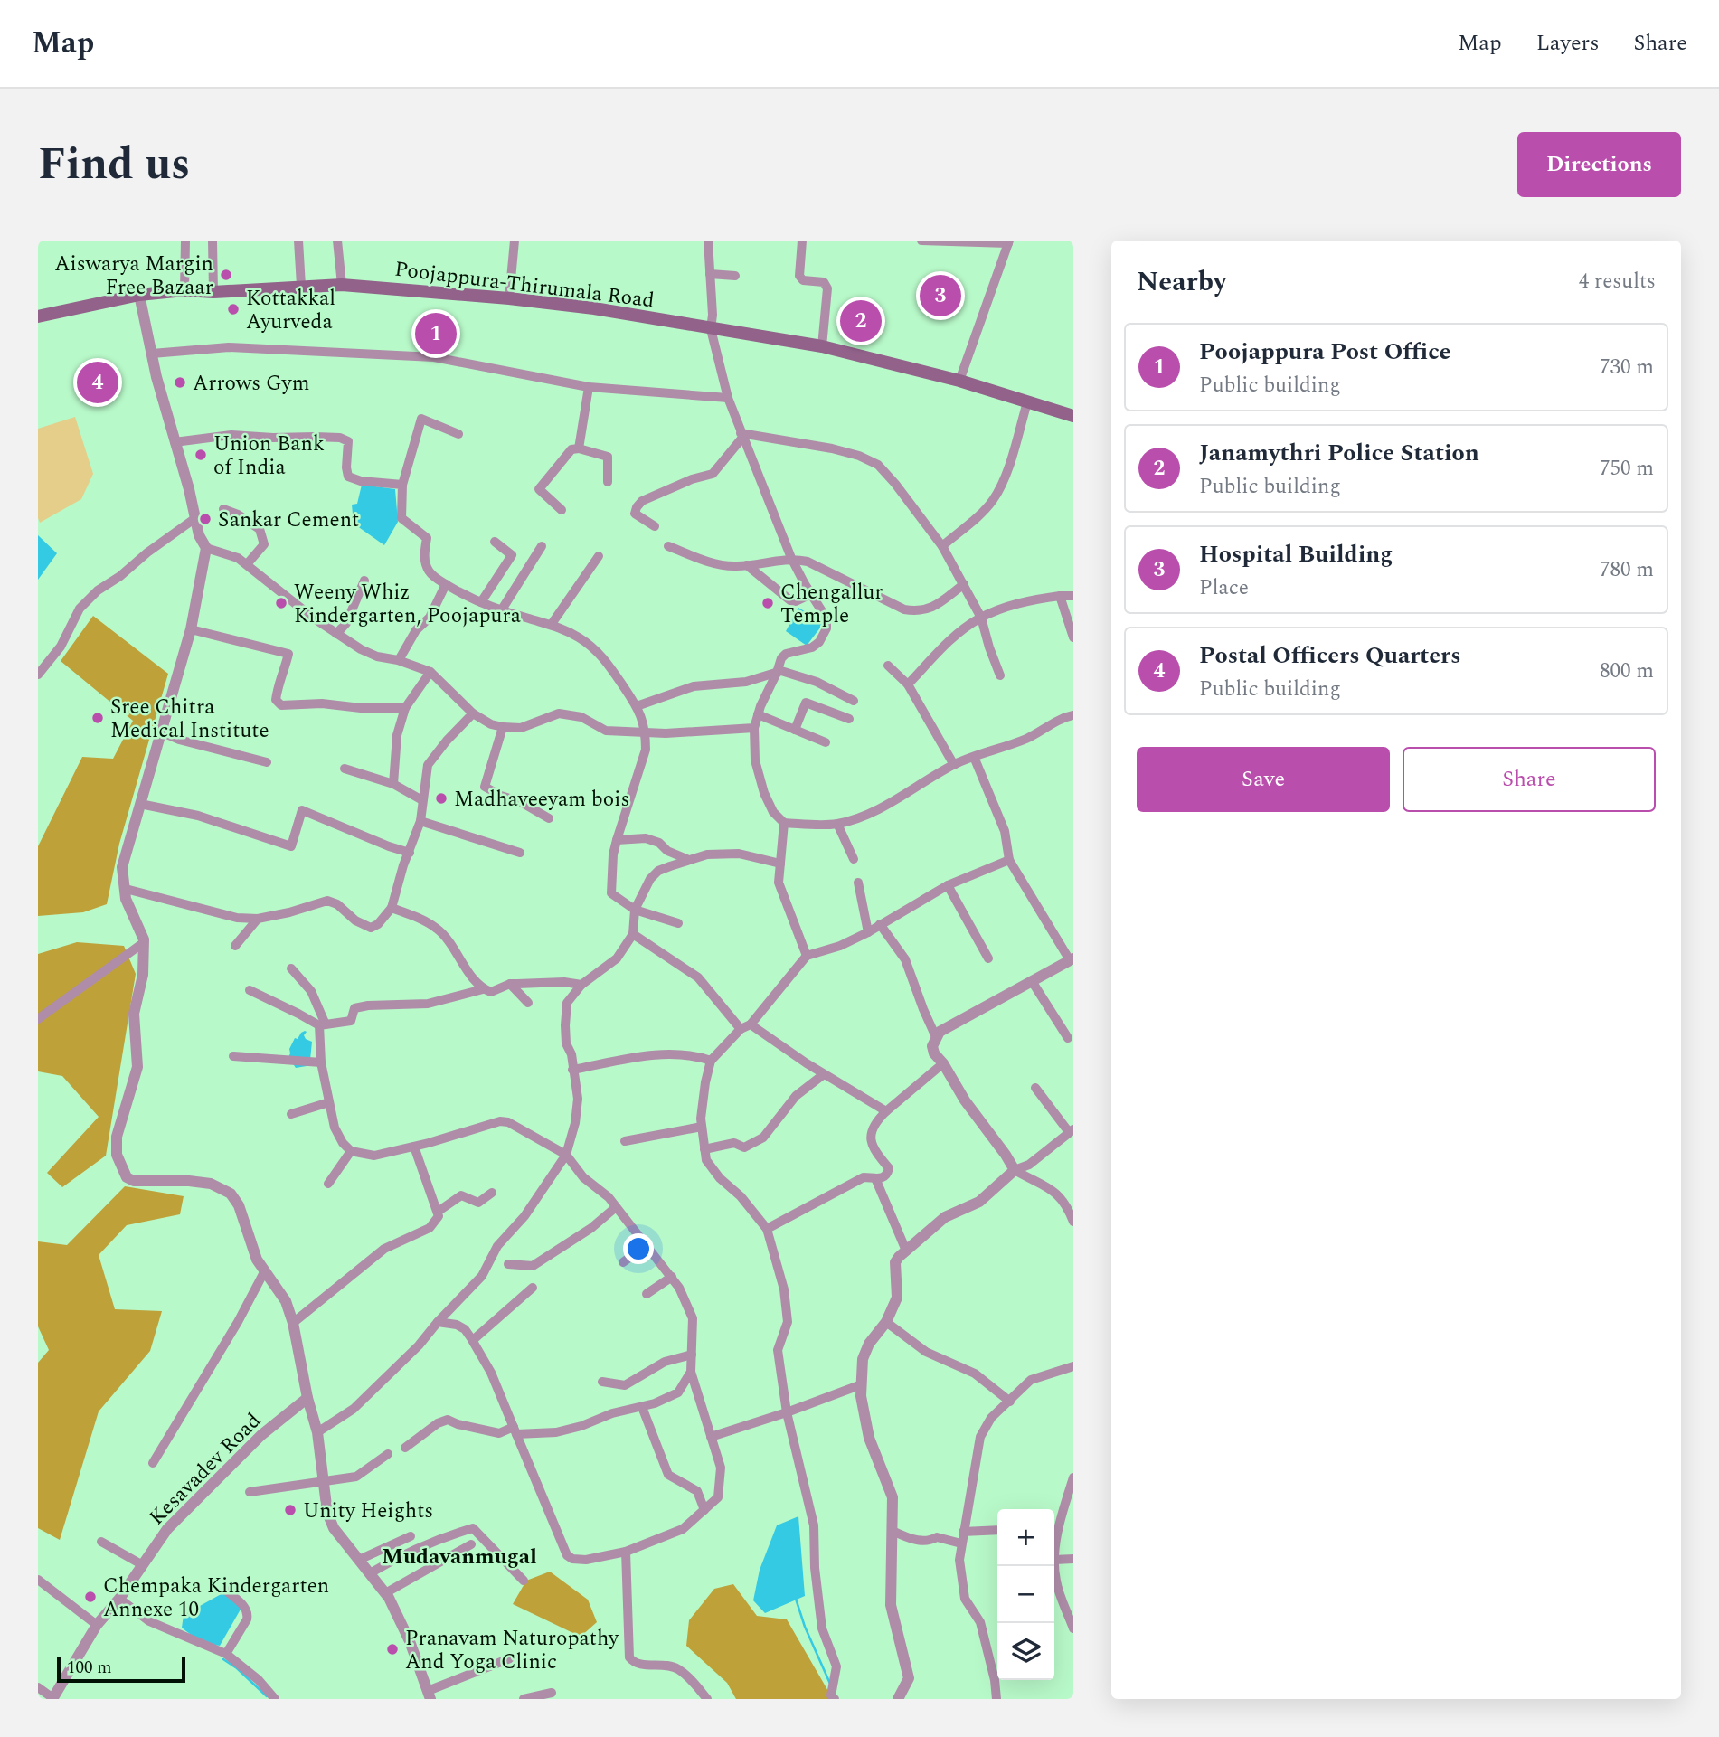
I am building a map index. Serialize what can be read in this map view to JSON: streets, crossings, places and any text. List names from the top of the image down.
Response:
{
  "streets": {
    "main road": ["Poojappura-Thirumala Road"],
    "street": ["Kesavadev Road"]
  },
  "districts": ["Mudavanmugal"],
  "places": [
    "Aiswarya Margin Free Bazaar",
    "Kottakkal Ayurveda",
    "Arrows Gym",
    "Union Bank of India",
    "Sankar Cement",
    "Weeny Whiz Kindergarten, Poojapura",
    "Chengallur Temple",
    "Sree Chitra Medical Institute",
    "Madhaveeyam bois",
    "Unity Heights",
    "Chempaka Kindergarten Annexe 10",
    "Pranavam Naturopathy And Yoga Clinic"
  ],
  "scale_bar": "100 m",
  "page": {
    "header": "Map",
    "nav": ["Map", "Layers", "Share"],
    "title": "Find us",
    "buttons": [
      "Directions",
      ["Save", "Share"]
    ],
    "heading": ["Nearby", "4 results"],
    "pins": [
      "3",
      "2",
      "1",
      "4"
    ],
    "list": [
      {
        "mark": "1",
        "name": "Poojappura Post Office",
        "note": "Public building",
        "value": "730 m"
      },
      {
        "mark": "2",
        "name": "Janamythri Police Station",
        "note": "Public building",
        "value": "750 m"
      },
      {
        "mark": "3",
        "name": "Hospital Building",
        "note": "Place",
        "value": "780 m"
      },
      {
        "mark": "4",
        "name": "Postal Officers Quarters",
        "note": "Public building",
        "value": "800 m"
      }
    ],
    "map_buttons": ["+", "−"],
    "scale": "100 m"
  }
}
